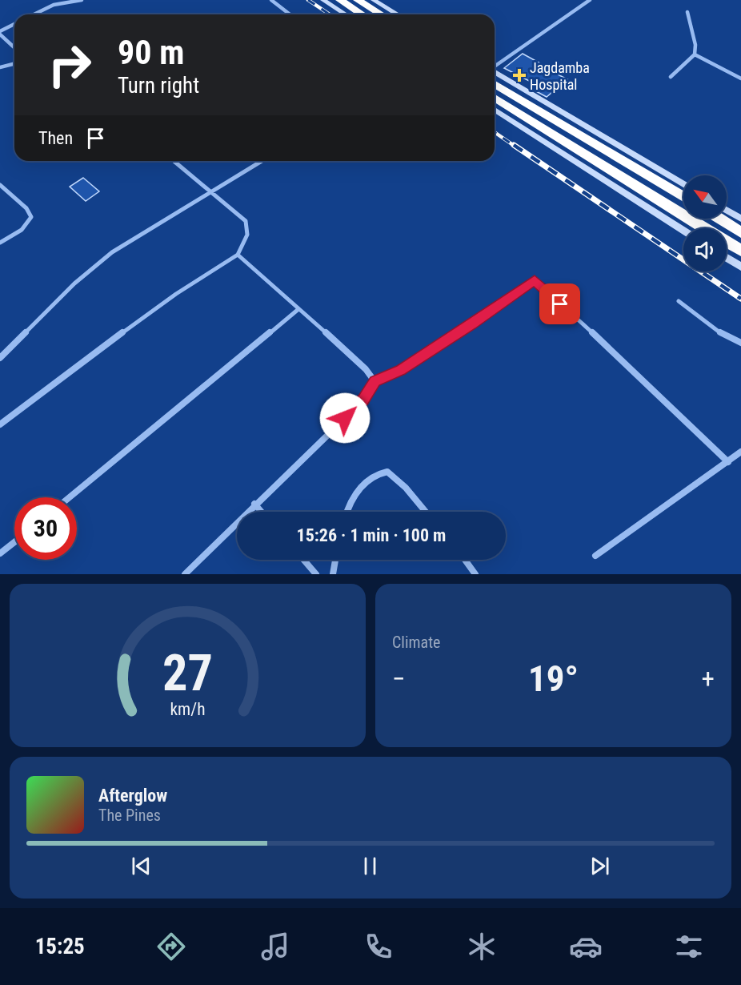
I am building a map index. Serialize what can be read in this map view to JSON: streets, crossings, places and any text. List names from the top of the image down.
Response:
{
  "places": {
    "health": ["Jagdamba Hospital"]
  },
  "north": "top left",
  "page": {
    "turn": ["90 m", "Turn right"],
    "then": "Then",
    "limit": "30",
    "trip": "15:26 · 1 min · 100 m",
    "tile": "Climate",
    "heat": ["−", "19°", "+"],
    "song": ["Afterglow", "The Pines"],
    "tabs": "15:25",
    "gauge": ["27", "km/h"]
  }
}
